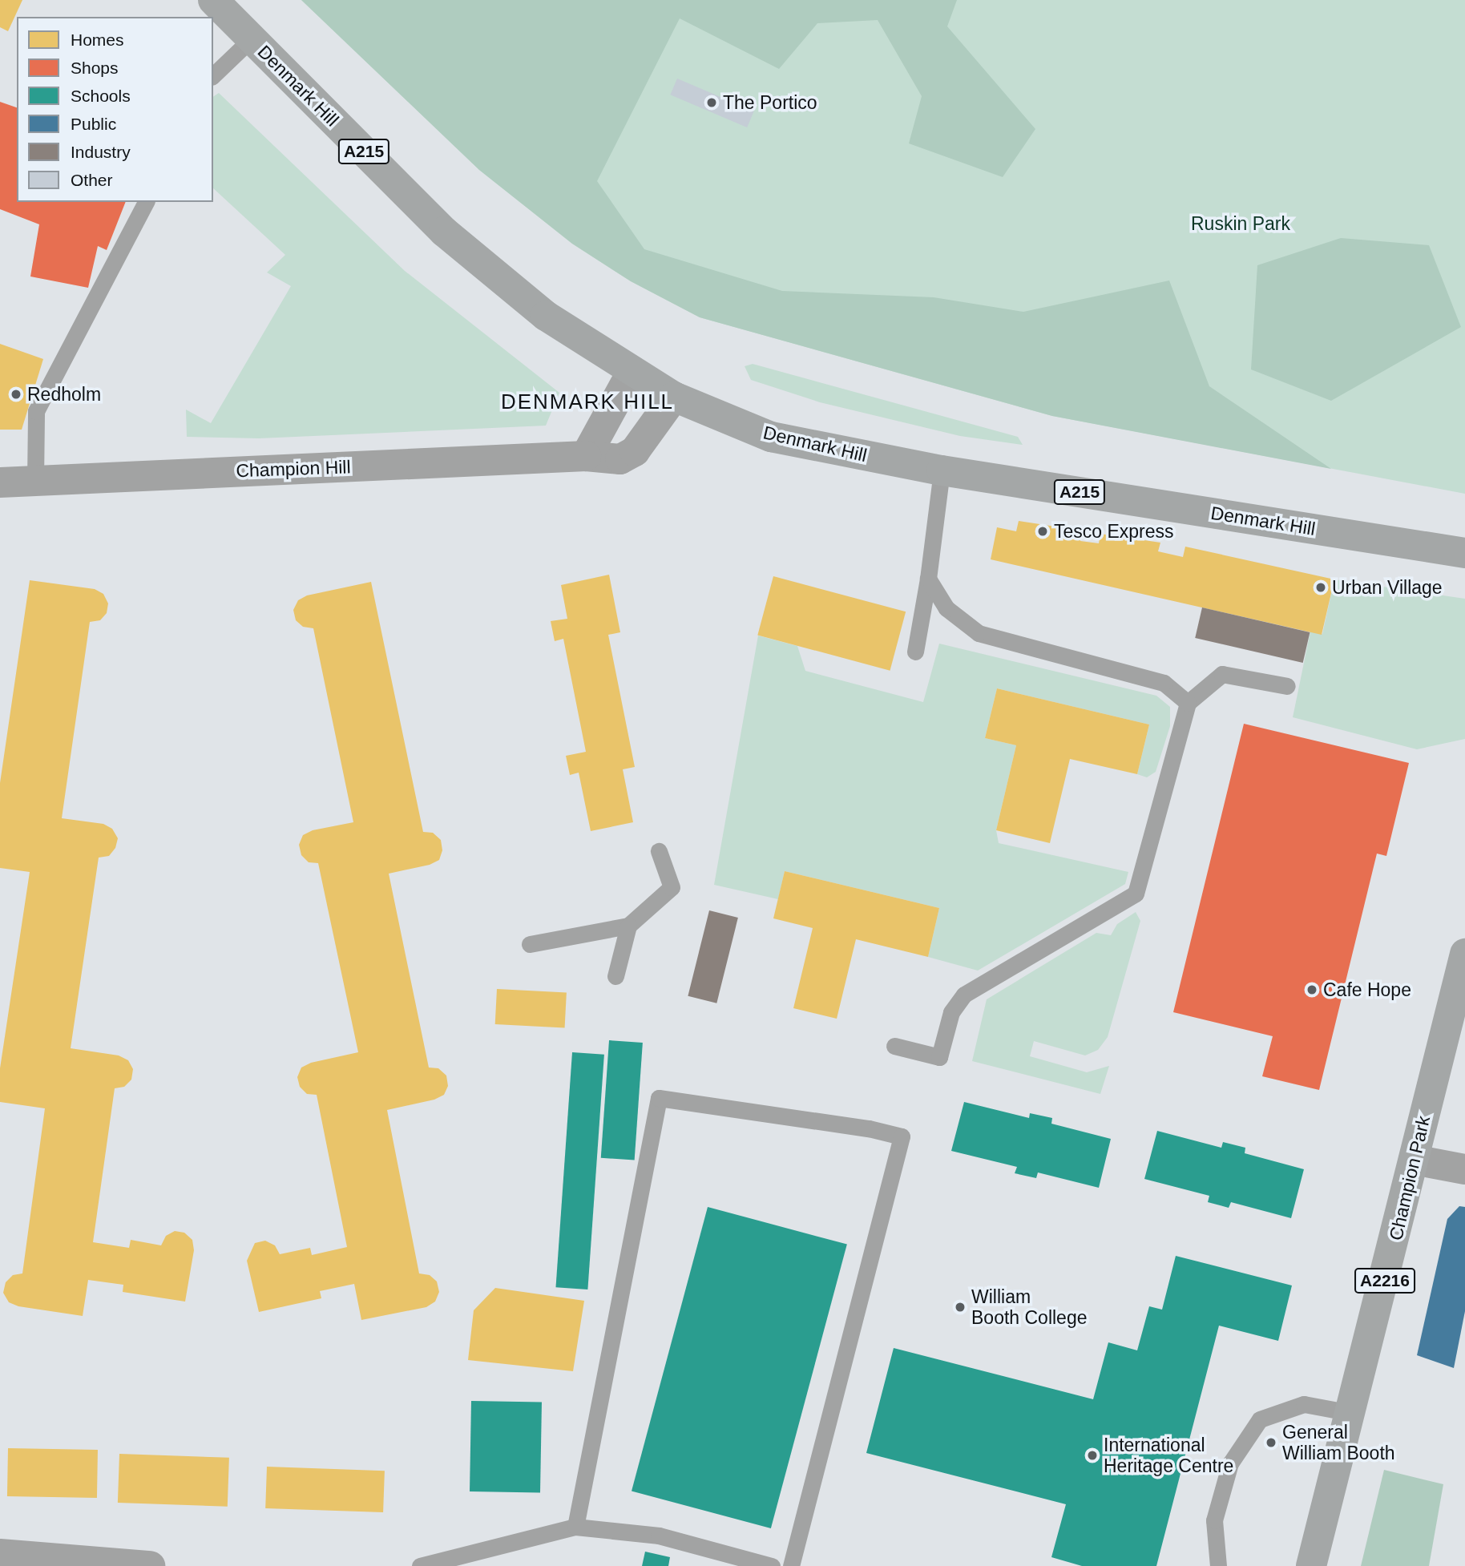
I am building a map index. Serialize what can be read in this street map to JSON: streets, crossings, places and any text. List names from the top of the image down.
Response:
{
  "streets": {
    "main road": [
      "Denmark Hill",
      "A215",
      "Champion Park",
      "A2216"
    ],
    "street": ["Champion Hill"]
  },
  "crossings": [
    ["Denmark Hill", "Champion Hill"]
  ],
  "districts": ["DENMARK HILL"],
  "parks": ["Ruskin Park"],
  "places": [
    "The Portico",
    "Redholm",
    "Tesco Express",
    "Urban Village",
    "Cafe Hope",
    "William Booth College",
    "General William Booth",
    "International Heritage Centre"
  ],
  "legend": [
    "Homes",
    "Shops",
    "Schools",
    "Public",
    "Industry",
    "Other"
  ]
}
